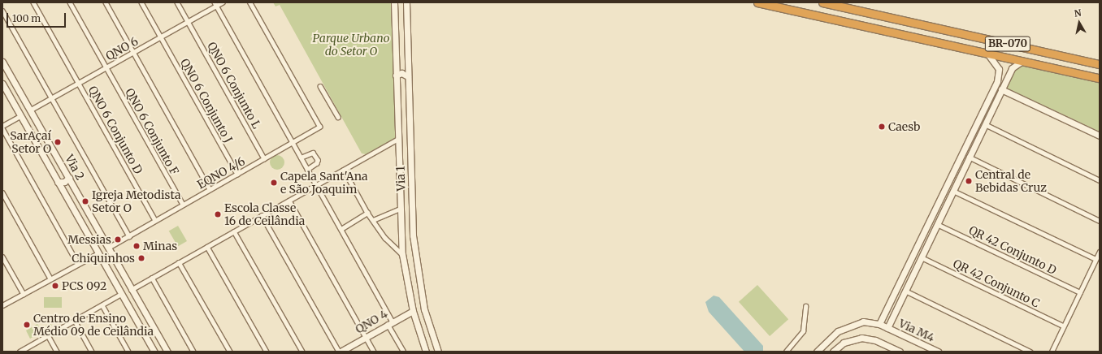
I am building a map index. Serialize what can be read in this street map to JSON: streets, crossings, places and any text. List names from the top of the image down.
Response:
{
  "streets": {
    "highway": ["BR-070"],
    "main road": [
      "Via 2",
      "Via 1",
      "QNO 4",
      "Via M4"
    ],
    "street": [
      "QNO 6",
      "QNO 6 Conjunto L",
      "QNO 6 Conjunto J",
      "QNO 6 Conjunto D",
      "QNO 6 Conjunto F",
      "EQNO 4/6",
      "QR 42 Conjunto D",
      "QR 42 Conjunto C"
    ]
  },
  "crossings": [
    ["QNO 6", "QNO 6 Conjunto L"],
    ["QNO 6", "QNO 6 Conjunto J"],
    ["QNO 6", "QNO 6 Conjunto D"],
    ["QNO 6", "QNO 6 Conjunto F"],
    ["QNO 6", "Via 2"],
    ["QNO 6 Conjunto L", "EQNO 4/6"],
    ["QNO 6 Conjunto J", "EQNO 4/6"],
    ["QNO 6 Conjunto D", "EQNO 4/6"],
    ["QNO 6 Conjunto F", "EQNO 4/6"],
    ["Via 2", "EQNO 4/6"],
    ["Via 1", "QNO 4"]
  ],
  "parks": ["Parque Urbano do Setor O"],
  "places": [
    "Caesb",
    "SarAçaí Setor O",
    "Central de Bebidas Cruz",
    "Capela Sant'Ana e São Joaquim",
    "Igreja Metodista Setor O",
    "Escola Classe 16 de Ceilândia",
    "Messias",
    "Minas",
    "Chiquinhos",
    "PCS 092",
    "Centro de Ensino Médio 09 de Ceilândia"
  ],
  "scale_bar": "100 m",
  "north": "top"
}
